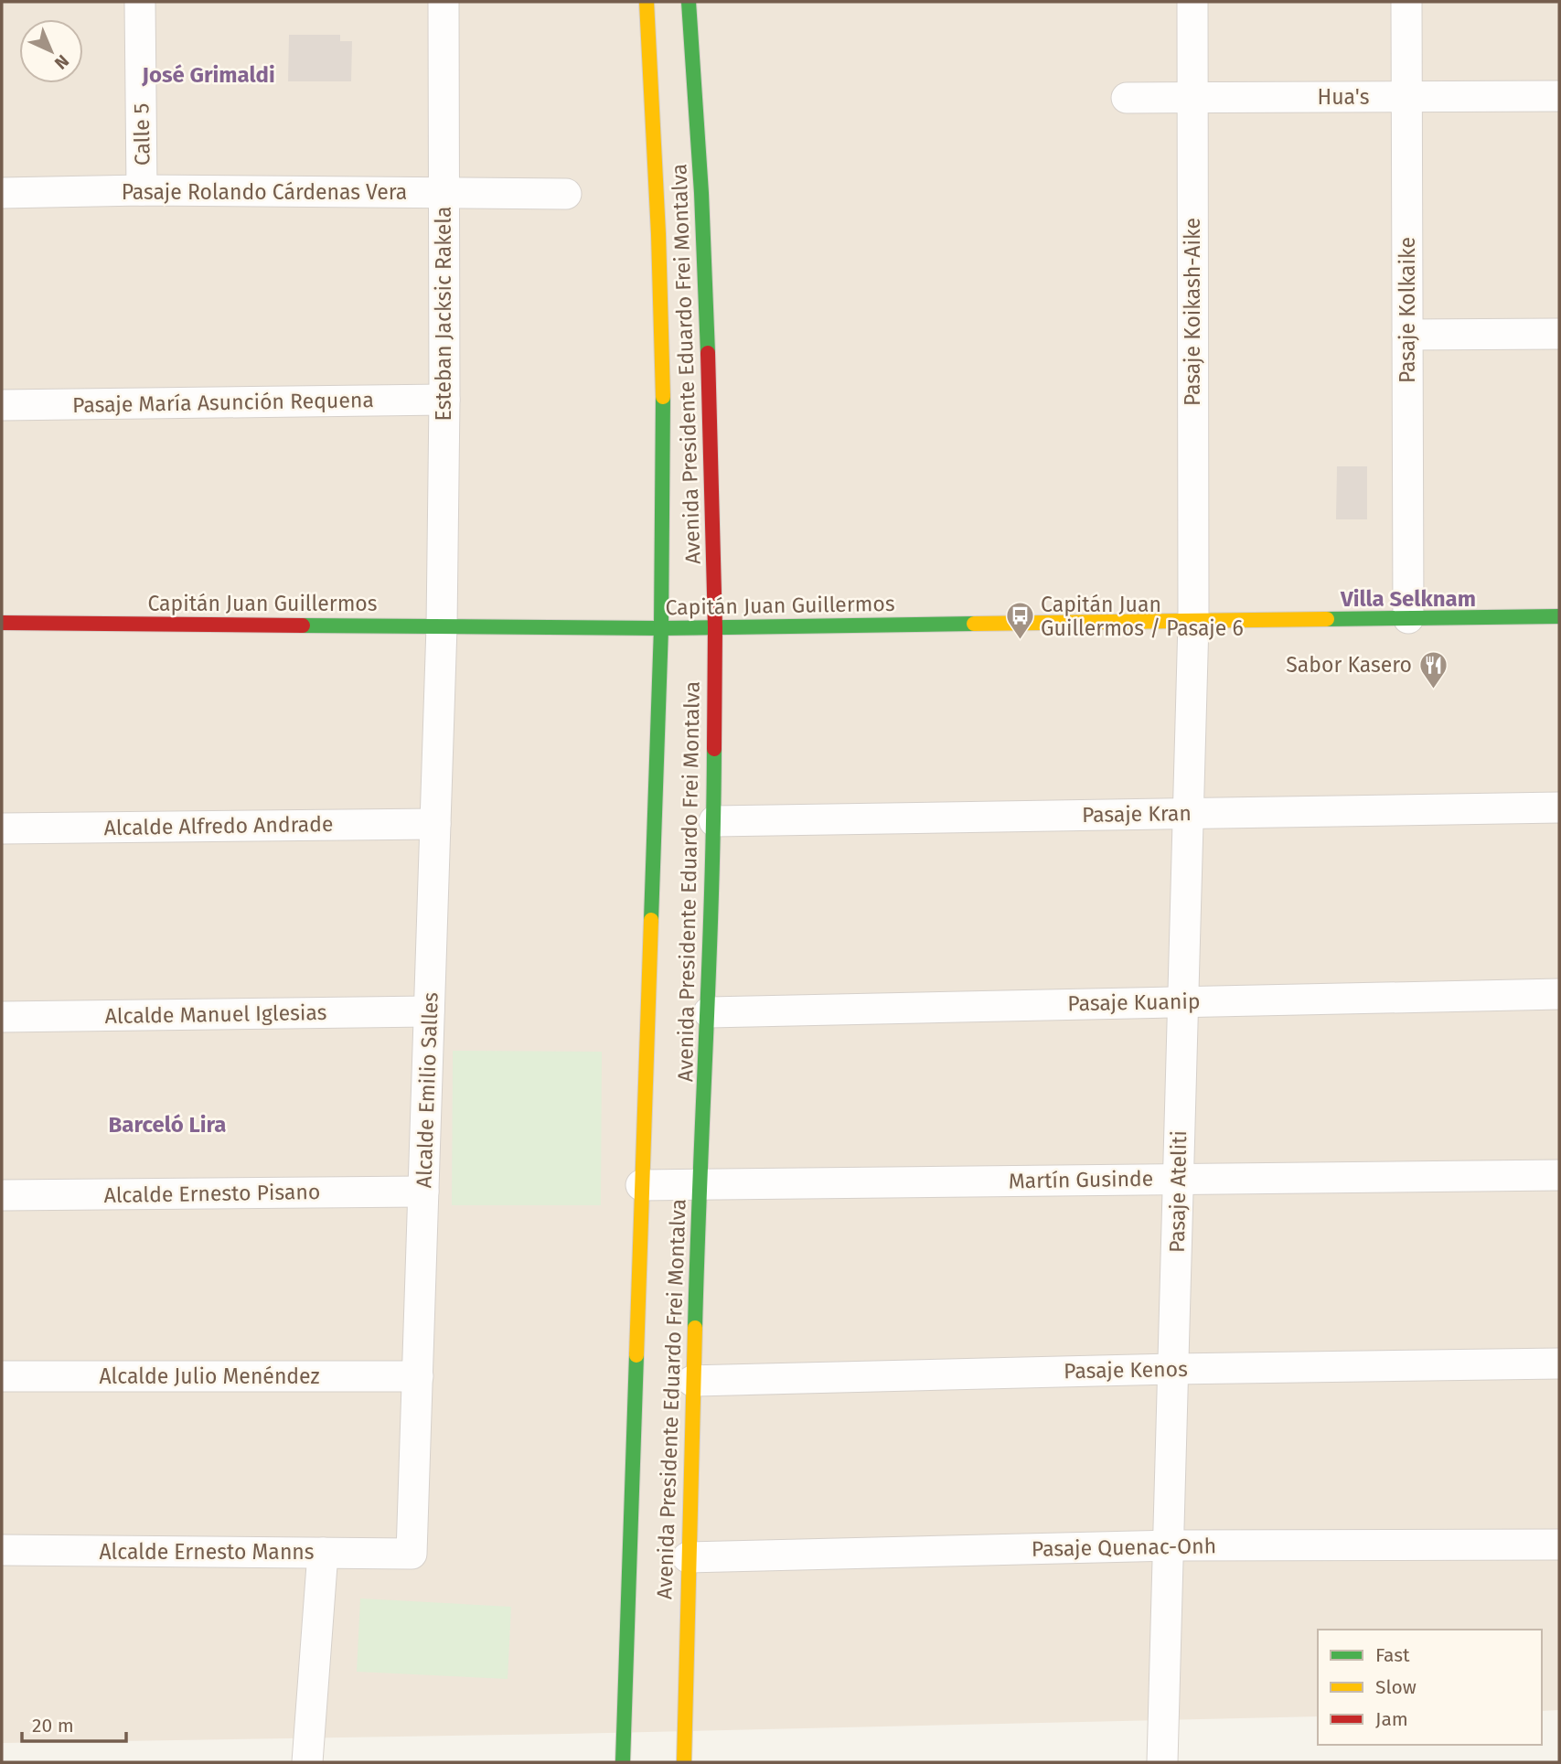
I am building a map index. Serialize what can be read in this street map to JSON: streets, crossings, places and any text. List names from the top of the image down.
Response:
{
  "streets": {
    "main road": ["Avenida Presidente Eduardo Frei Montalva", "Capitán Juan Guillermos"],
    "street": [
      "Hua's",
      "Calle 5",
      "Pasaje Rolando Cárdenas Vera",
      "Pasaje Kolkaike",
      "Pasaje Koikash-Aike",
      "Esteban Jacksic Rakela",
      "Pasaje María Asunción Requena",
      "Pasaje Kran",
      "Alcalde Alfredo Andrade",
      "Pasaje Kuanip",
      "Alcalde Manuel Iglesias",
      "Alcalde Emilio Salles",
      "Martín Gusinde",
      "Pasaje Ateliti",
      "Alcalde Ernesto Pisano",
      "Pasaje Kenos",
      "Alcalde Julio Menéndez",
      "Pasaje Quenac-Onh",
      "Alcalde Ernesto Manns"
    ]
  },
  "crossings": [
    ["Hua's", "Pasaje Kolkaike"],
    ["Hua's", "Pasaje Koikash-Aike"],
    ["Calle 5", "Pasaje Rolando Cárdenas Vera"],
    ["Pasaje Rolando Cárdenas Vera", "Esteban Jacksic Rakela"],
    ["Pasaje Kolkaike", "Capitán Juan Guillermos"],
    ["Pasaje Koikash-Aike", "Capitán Juan Guillermos"],
    ["Pasaje Koikash-Aike", "Pasaje Ateliti"],
    ["Esteban Jacksic Rakela", "Pasaje María Asunción Requena"],
    ["Esteban Jacksic Rakela", "Capitán Juan Guillermos"],
    ["Esteban Jacksic Rakela", "Alcalde Emilio Salles"],
    ["Avenida Presidente Eduardo Frei Montalva", "Capitán Juan Guillermos"],
    ["Avenida Presidente Eduardo Frei Montalva", "Pasaje Kran"],
    ["Avenida Presidente Eduardo Frei Montalva", "Pasaje Kuanip"],
    ["Avenida Presidente Eduardo Frei Montalva", "Martín Gusinde"],
    ["Avenida Presidente Eduardo Frei Montalva", "Pasaje Kenos"],
    ["Avenida Presidente Eduardo Frei Montalva", "Pasaje Quenac-Onh"],
    ["Capitán Juan Guillermos", "Alcalde Emilio Salles"],
    ["Capitán Juan Guillermos", "Pasaje Ateliti"],
    ["Pasaje Kran", "Pasaje Ateliti"],
    ["Alcalde Alfredo Andrade", "Alcalde Emilio Salles"],
    ["Pasaje Kuanip", "Pasaje Ateliti"],
    ["Alcalde Manuel Iglesias", "Alcalde Emilio Salles"],
    ["Alcalde Emilio Salles", "Alcalde Ernesto Pisano"],
    ["Alcalde Emilio Salles", "Alcalde Julio Menéndez"],
    ["Alcalde Emilio Salles", "Alcalde Ernesto Manns"],
    ["Martín Gusinde", "Pasaje Ateliti"],
    ["Pasaje Ateliti", "Pasaje Kenos"],
    ["Pasaje Ateliti", "Pasaje Quenac-Onh"]
  ],
  "districts": ["José Grimaldi", "Villa Selknam", "Barceló Lira"],
  "places": {
    "bus stop": ["Capitán Juan Guillermos / Pasaje 6"],
    "restaurant": ["Sabor Kasero"]
  },
  "legend": ["Fast", "Slow", "Jam"],
  "scale_bar": "20 m",
  "north": "bottom right"
}
